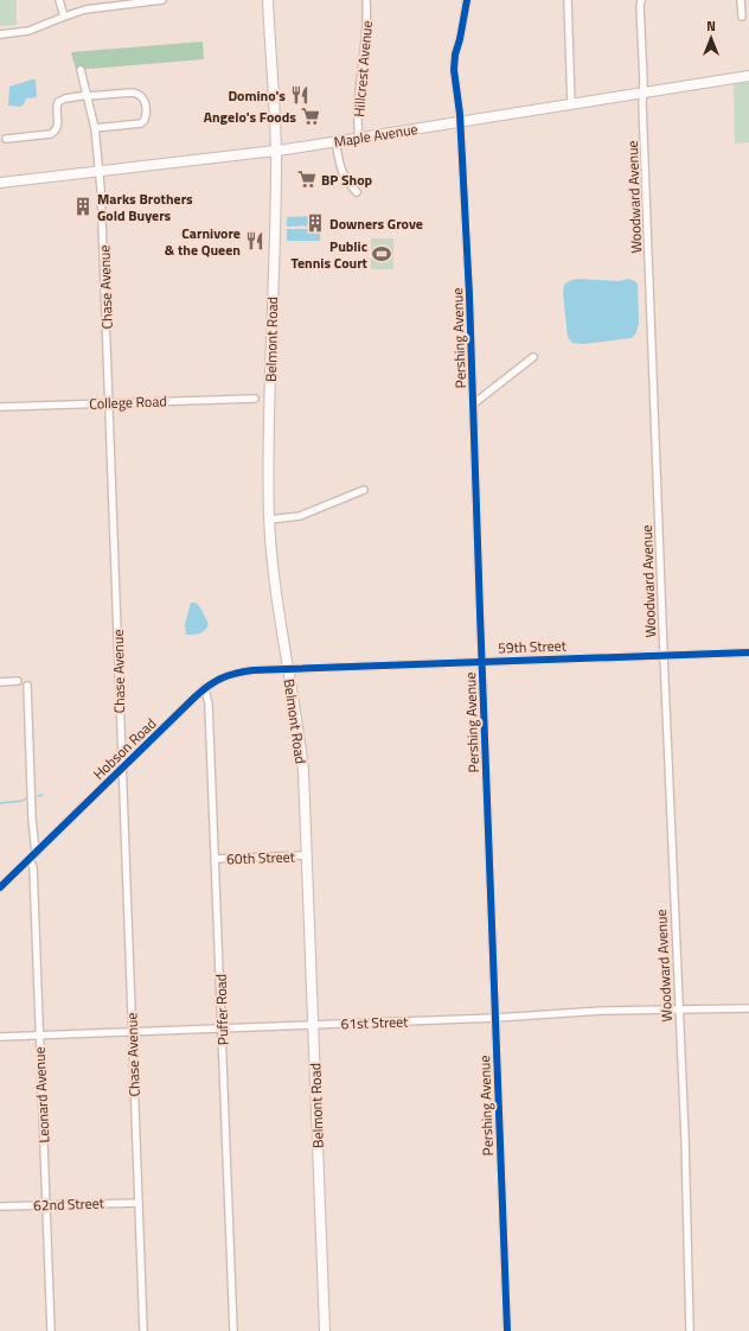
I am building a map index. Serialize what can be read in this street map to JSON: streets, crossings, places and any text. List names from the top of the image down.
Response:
{
  "streets": {
    "main road": ["Maple Avenue", "Belmont Road"],
    "street": [
      "Hillcrest Avenue",
      "Woodward Avenue",
      "Chase Avenue",
      "Pershing Avenue",
      "College Road",
      "59th Street",
      "Hobson Road",
      "60th Street",
      "Puffer Road",
      "61st Street",
      "Leonard Avenue",
      "62nd Street"
    ]
  },
  "crossings": [
    ["Hillcrest Avenue", "Maple Avenue"],
    ["Maple Avenue", "Woodward Avenue"],
    ["Maple Avenue", "Chase Avenue"],
    ["Maple Avenue", "Pershing Avenue"],
    ["Maple Avenue", "Belmont Road"],
    ["Woodward Avenue", "59th Street"],
    ["Woodward Avenue", "61st Street"],
    ["Chase Avenue", "College Road"],
    ["Chase Avenue", "Hobson Road"],
    ["Chase Avenue", "61st Street"],
    ["Chase Avenue", "62nd Street"],
    ["Pershing Avenue", "59th Street"],
    ["Pershing Avenue", "61st Street"],
    ["Belmont Road", "59th Street"],
    ["Belmont Road", "Hobson Road"],
    ["Belmont Road", "60th Street"],
    ["Belmont Road", "61st Street"],
    ["59th Street", "Hobson Road"],
    ["Hobson Road", "Puffer Road"],
    ["Hobson Road", "Leonard Avenue"],
    ["60th Street", "Puffer Road"],
    ["Puffer Road", "61st Street"],
    ["61st Street", "Leonard Avenue"],
    ["Leonard Avenue", "62nd Street"]
  ],
  "places": {
    "restaurant": ["Domino's", "Carnivore & the Queen"],
    "supermarket": ["Angelo's Foods", "BP Shop"],
    "building": ["Marks Brothers Gold Buyers", "Downers Grove"],
    "sports": ["Public Tennis Court"]
  },
  "north": "top"
}
